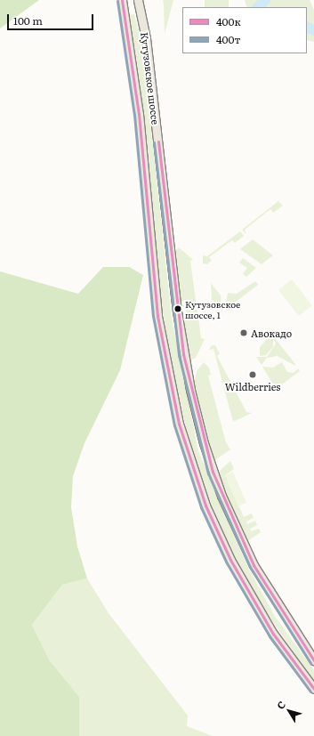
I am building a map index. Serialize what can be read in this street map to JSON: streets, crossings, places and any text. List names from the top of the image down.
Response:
{
  "streets": {
    "main road": ["Кутузовское шоссе"]
  },
  "places": ["Кутузовское шоссе, 1", "Авокадо", "Wildberries"],
  "lines": ["transit line 400к", "transit line 400т"],
  "legend": ["400к", "400т"],
  "scale_bar": "100 m",
  "north": "top left"
}
